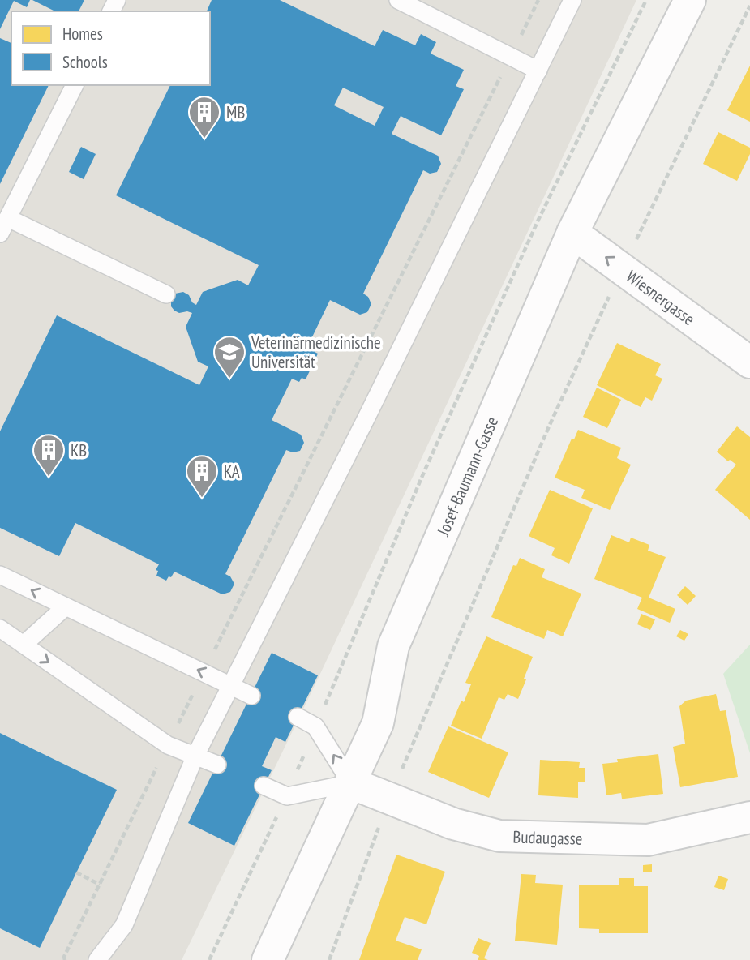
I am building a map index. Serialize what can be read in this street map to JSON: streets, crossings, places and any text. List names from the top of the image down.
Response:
{
  "streets": {
    "street": ["Wiesnergasse", "Josef-Baumann-Gasse", "Budaugasse"]
  },
  "crossings": [
    ["Wiesnergasse", "Josef-Baumann-Gasse"],
    ["Josef-Baumann-Gasse", "Budaugasse"]
  ],
  "places": {
    "building": ["MB", "KB", "KA"],
    "school or university": ["Veterinärmedizinische Universität"]
  },
  "legend": ["Homes", "Schools"]
}
